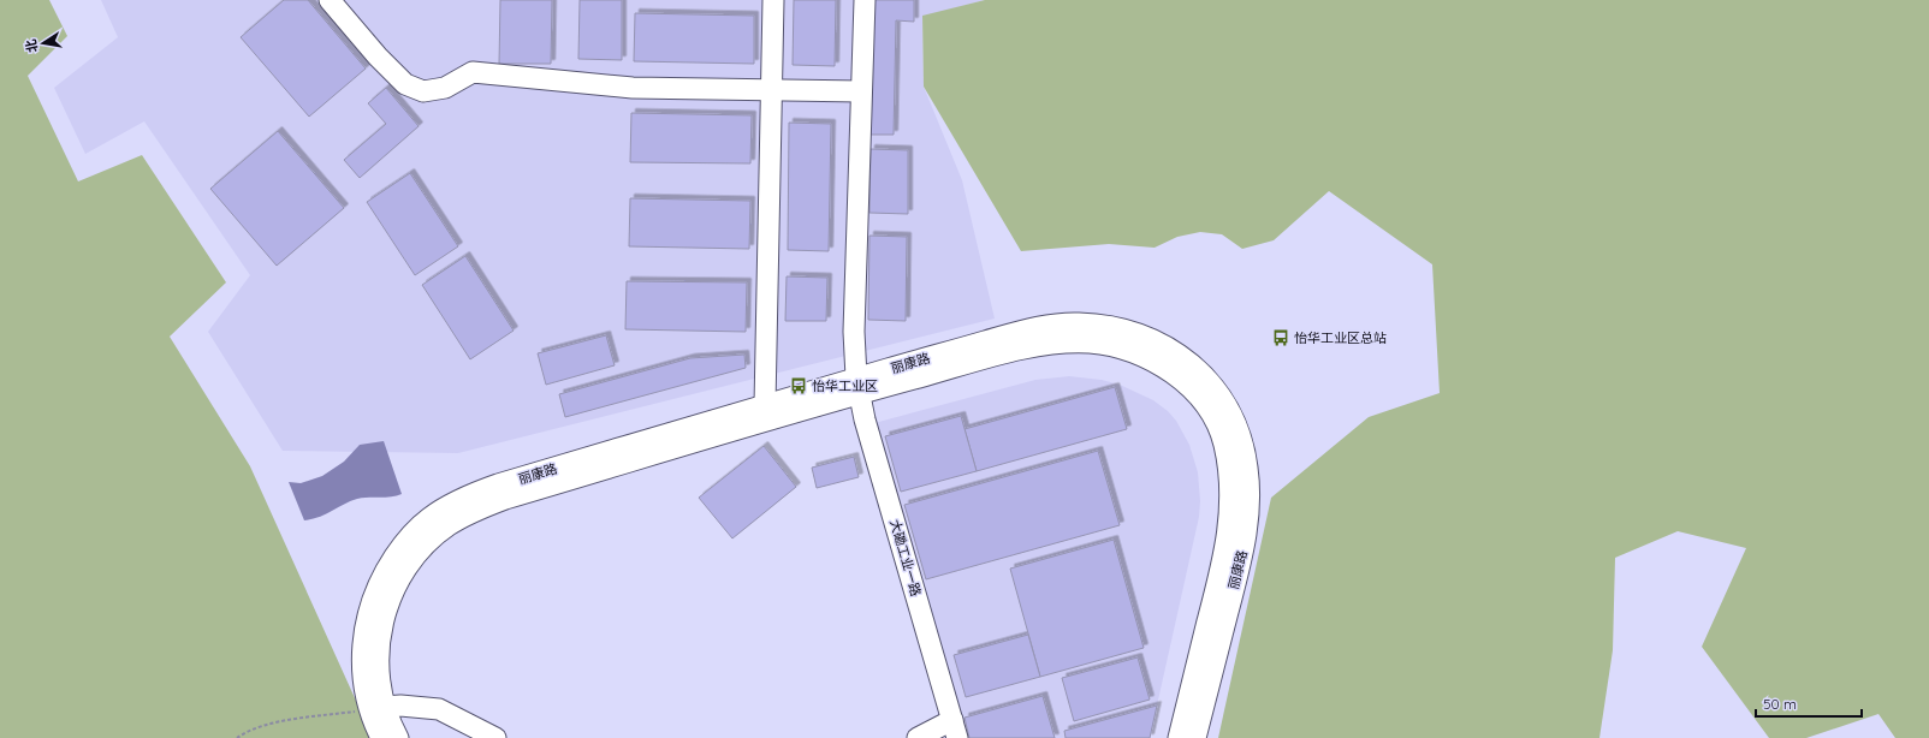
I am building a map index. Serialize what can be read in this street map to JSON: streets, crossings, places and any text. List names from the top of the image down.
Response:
{
  "streets": {
    "street": ["丽康路", "大磡工业一路"]
  },
  "crossings": [
    ["丽康路", "大磡工业一路"]
  ],
  "places": {
    "bus stop": ["怡华工业区总站", "怡华工业区"]
  },
  "scale_bar": "50 m",
  "north": "left"
}
